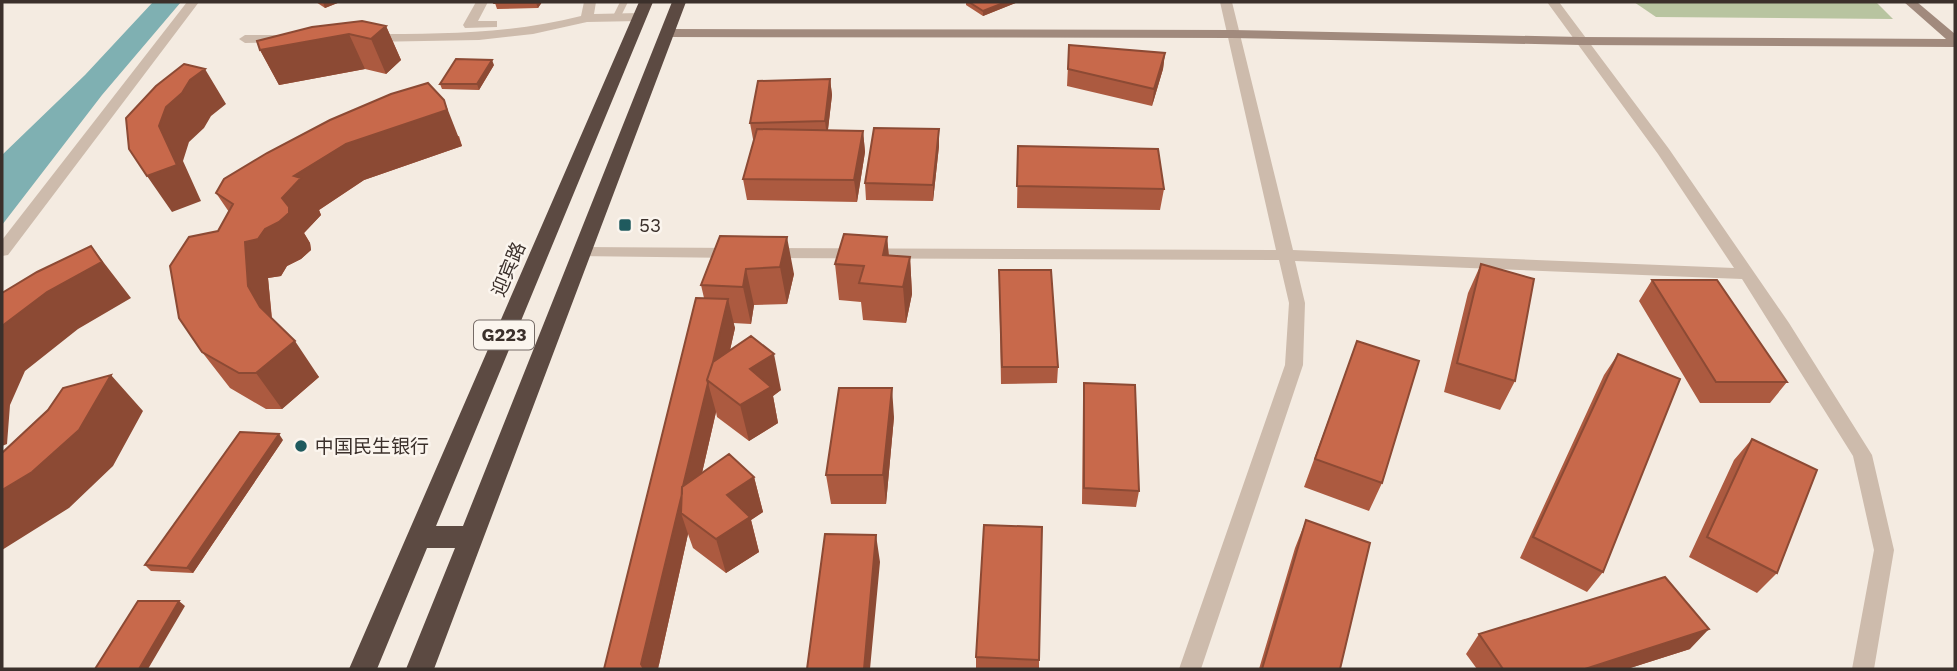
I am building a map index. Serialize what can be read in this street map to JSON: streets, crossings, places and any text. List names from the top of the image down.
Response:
{
  "streets": {
    "highway": ["迎宾路", "G223"]
  },
  "places": {
    "transit": ["53"],
    "other": ["中国民生银行"]
  }
}
